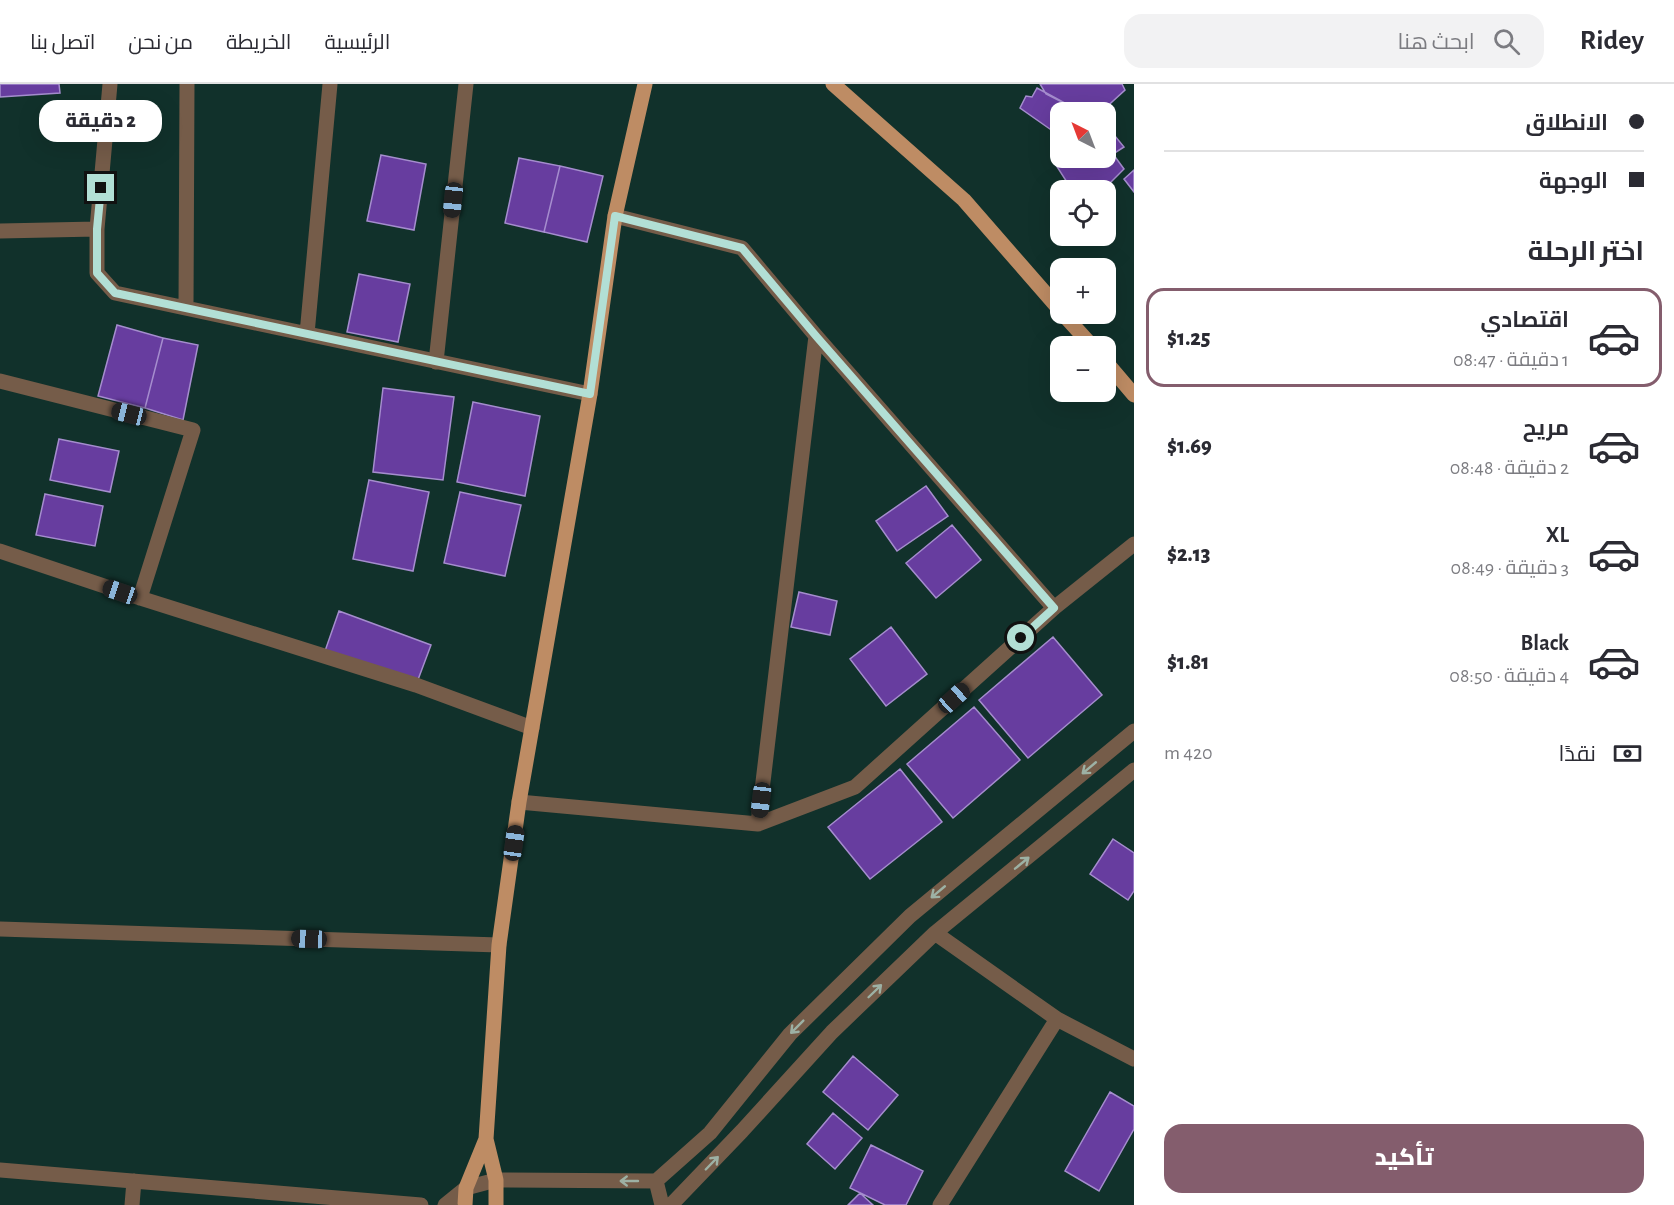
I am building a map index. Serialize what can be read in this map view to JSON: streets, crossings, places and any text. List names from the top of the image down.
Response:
{
  "north": "top left",
  "page": {
    "header": "Ridey",
    "search": "ابحث هنا",
    "nav": [
      "الرئيسية",
      "الخريطة",
      "من نحن",
      "اتصل بنا"
    ],
    "banner": ["الانطلاق", "الوجهة"],
    "bubble": "2 دقيقة",
    "map_buttons": ["+", "−"],
    "heading": "اختر الرحلة",
    "list": [
      {
        "name": "اقتصادي",
        "note": "1 دقيقة · 08:47",
        "value": "$1.25"
      },
      {
        "name": "مريح",
        "note": "2 دقيقة · 08:48",
        "value": "$1.69"
      },
      {
        "name": "XL",
        "note": "3 دقيقة · 08:49",
        "value": "$2.13"
      },
      {
        "name": "Black",
        "note": "4 دقيقة · 08:50",
        "value": "$1.81"
      }
    ],
    "pay": ["نقدًا", "420 m"],
    "buttons": "تأكيد"
  }
}
